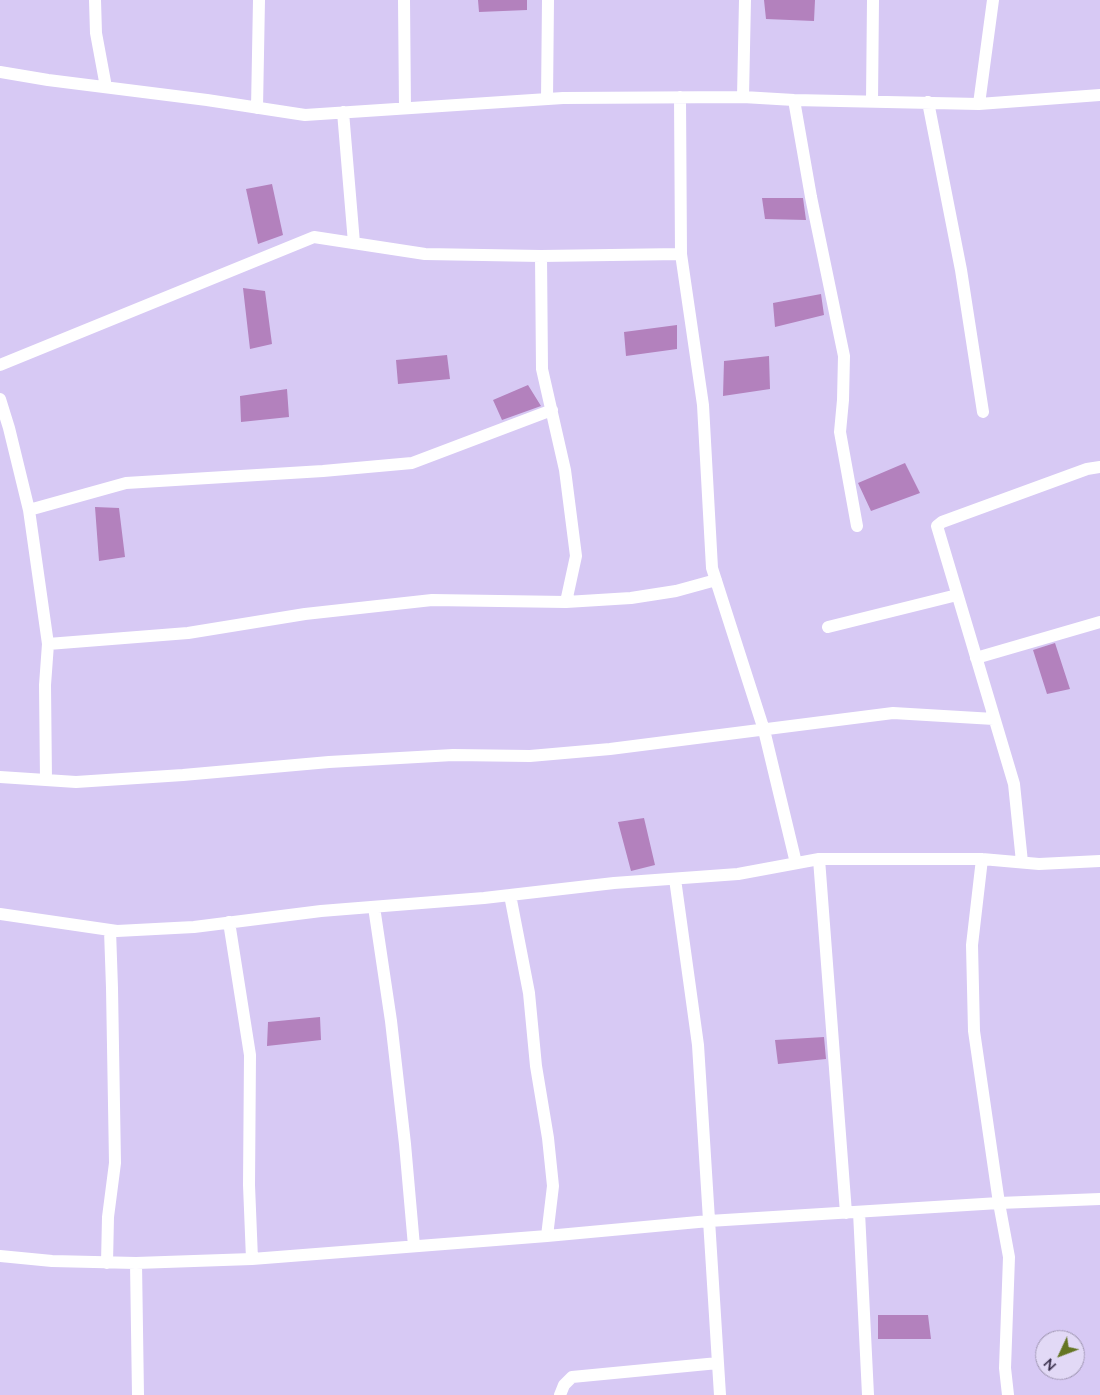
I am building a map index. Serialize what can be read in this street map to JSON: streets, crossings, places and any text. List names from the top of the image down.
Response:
{
  "north": "bottom left"
}
